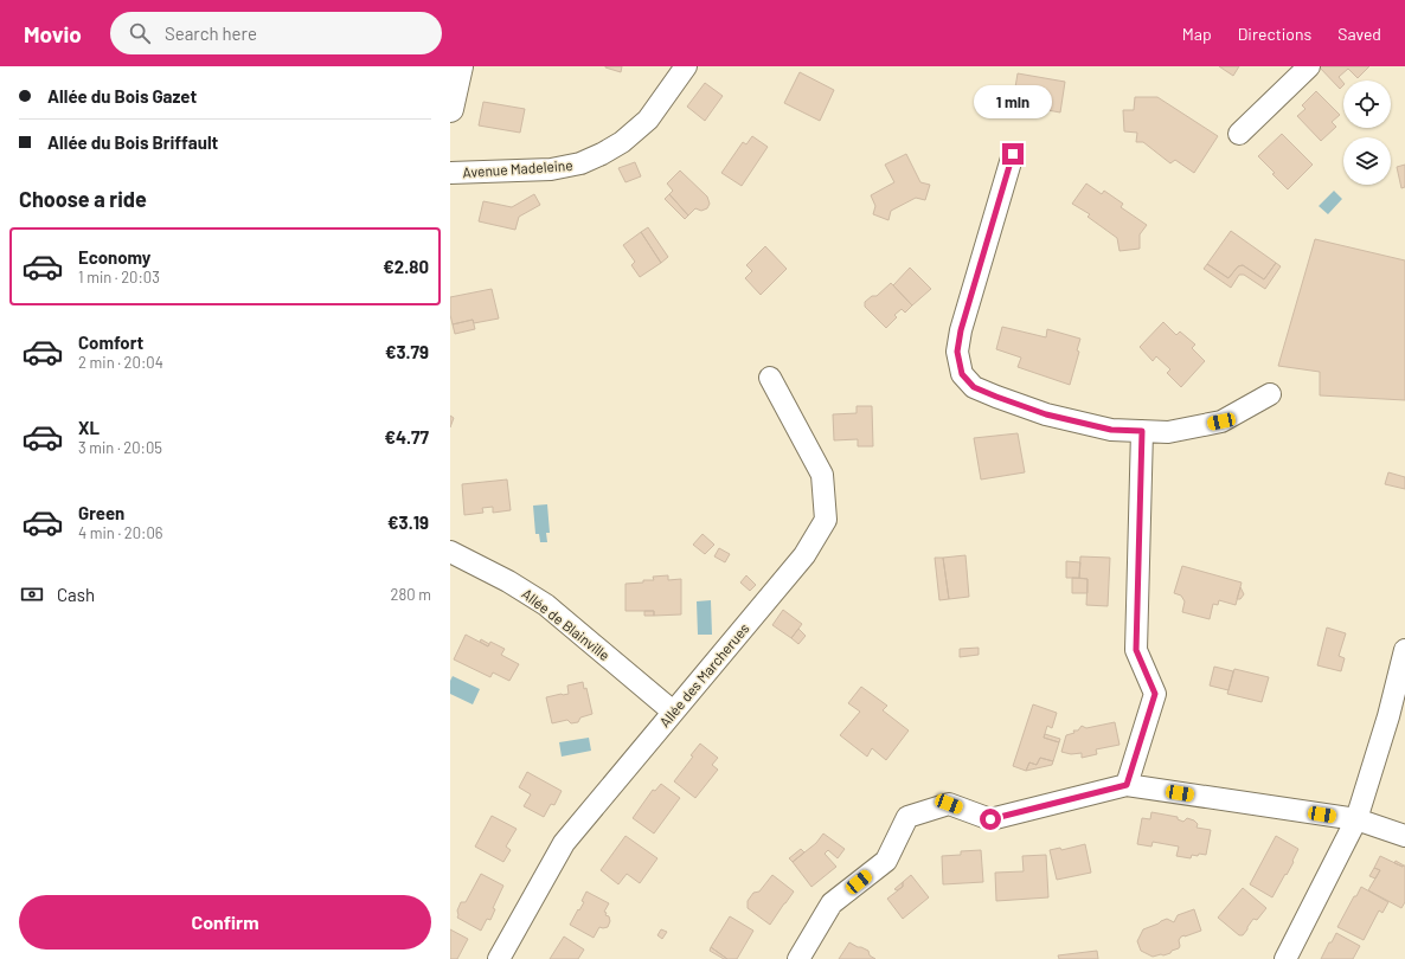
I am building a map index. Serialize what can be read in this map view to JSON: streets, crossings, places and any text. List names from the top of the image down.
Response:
{
  "streets": {
    "street": ["Avenue Madeleine", "Allée de Blainville", "Allée des Marcherues"]
  },
  "crossings": [
    ["Allée de Blainville", "Allée des Marcherues"]
  ],
  "page": {
    "header": "Movio",
    "search": "Search here",
    "nav": ["Map", "Directions", "Saved"],
    "banner": ["Allée du Bois Gazet", "Allée du Bois Briffault"],
    "bubble": "1 min",
    "heading": "Choose a ride",
    "list": [
      {
        "name": "Economy",
        "note": "1 min · 20:03",
        "value": "€2.80"
      },
      {
        "name": "Comfort",
        "note": "2 min · 20:04",
        "value": "€3.79"
      },
      {
        "name": "XL",
        "note": "3 min · 20:05",
        "value": "€4.77"
      },
      {
        "name": "Green",
        "note": "4 min · 20:06",
        "value": "€3.19"
      }
    ],
    "pay": ["Cash", "280 m"],
    "buttons": "Confirm"
  }
}
